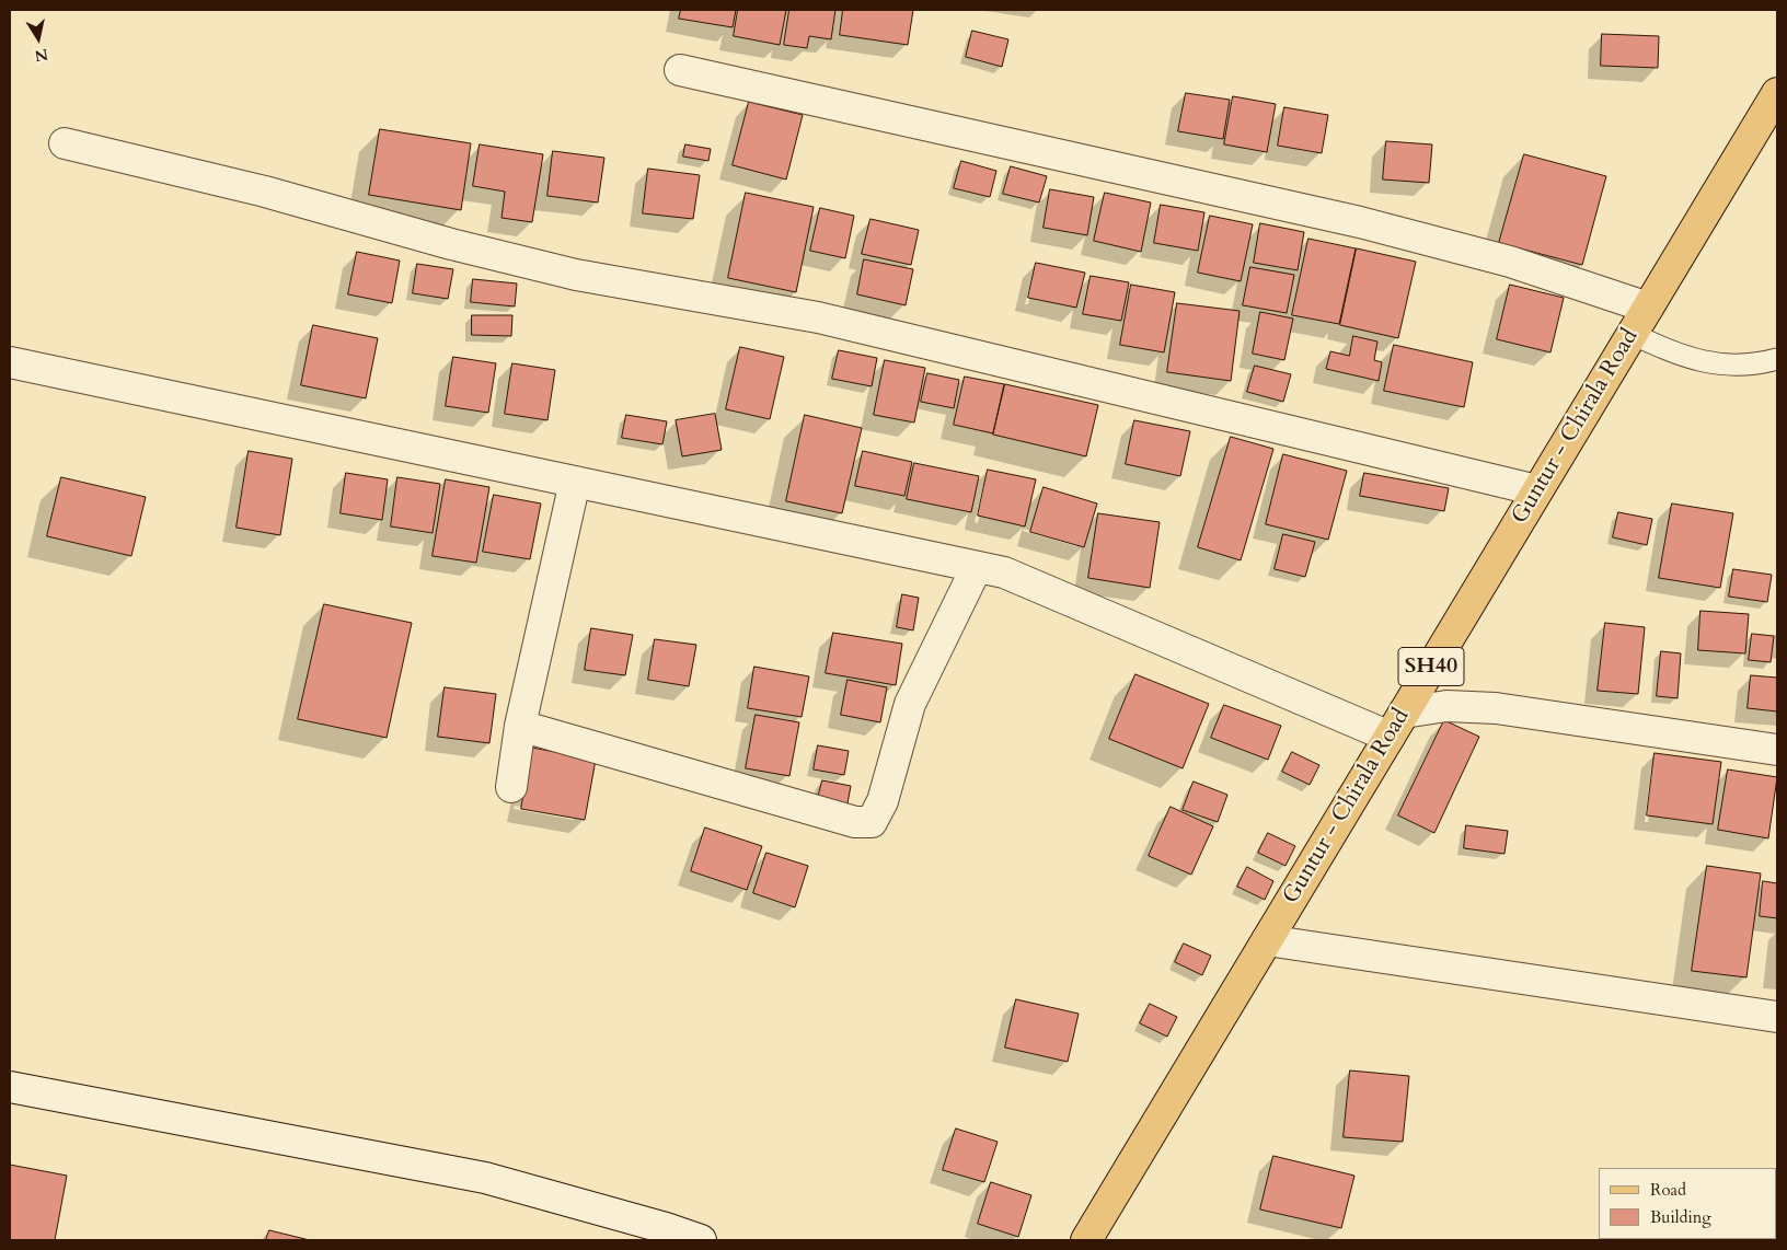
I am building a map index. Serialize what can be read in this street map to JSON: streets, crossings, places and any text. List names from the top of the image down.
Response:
{
  "streets": {
    "main road": ["Guntur - Chirala Road", "SH40"]
  },
  "legend": ["Road", "Building"],
  "north": "bottom"
}
